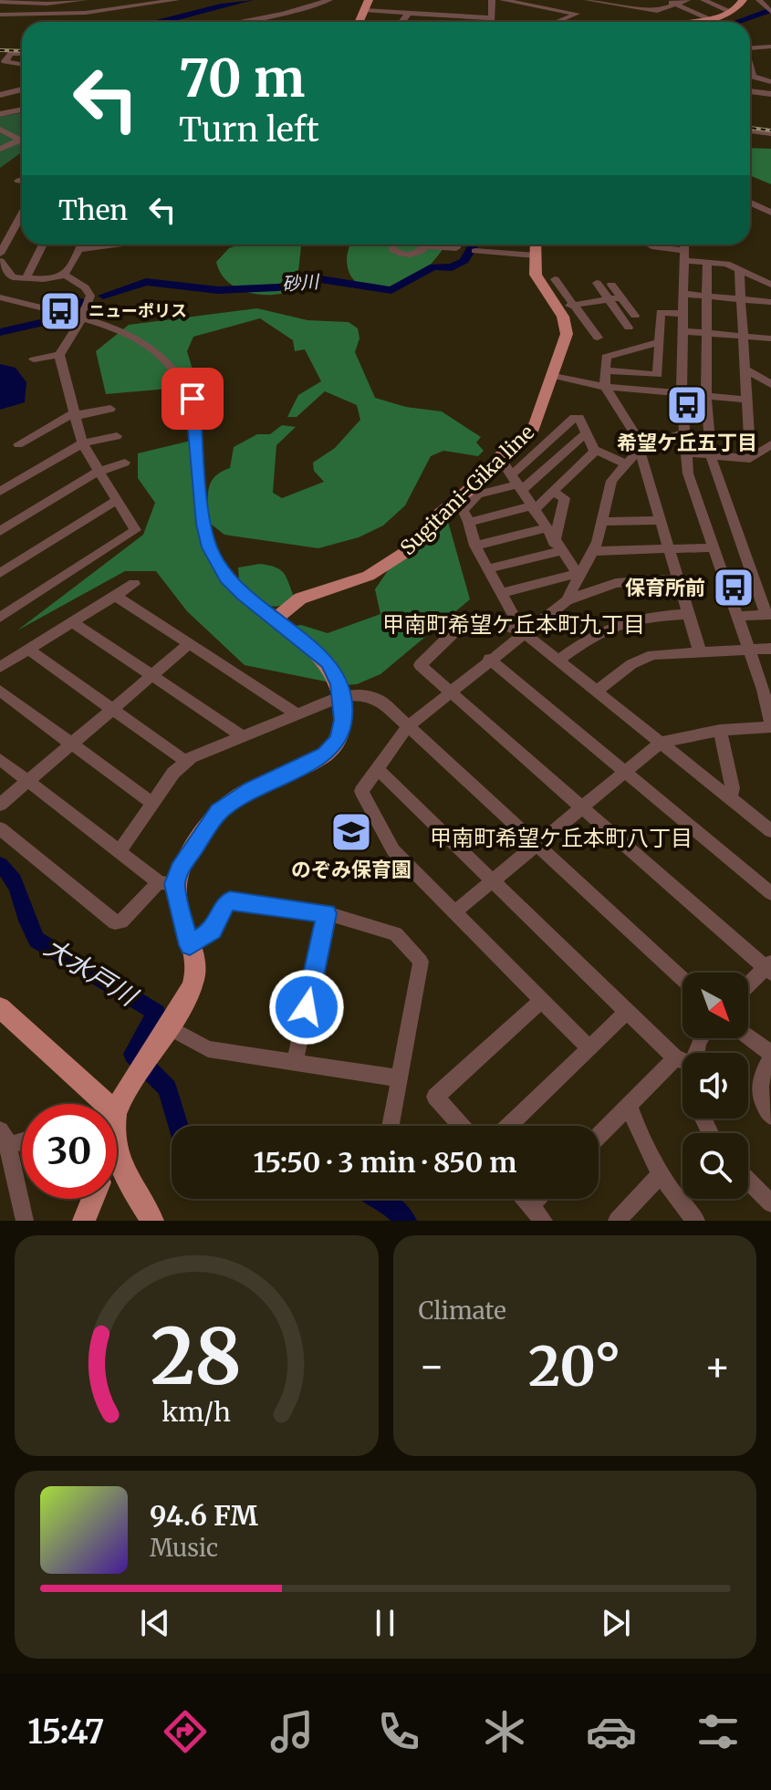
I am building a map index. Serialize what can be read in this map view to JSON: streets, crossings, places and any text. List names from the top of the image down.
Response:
{
  "streets": {
    "main road": ["Sugitani-Gika line"]
  },
  "districts": ["甲南町希望ケ丘本町九丁目", "甲南町希望ケ丘本町八丁目"],
  "water": ["砂川", "大水戸川"],
  "places": {
    "bus stop": ["ニューポリス", "希望ケ丘五丁目", "保育所前"],
    "school or university": ["のぞみ保育園"]
  },
  "north": "bottom right",
  "page": {
    "turn": ["70 m", "Turn left"],
    "then": "Then",
    "limit": "30",
    "trip": "15:50 · 3 min · 850 m",
    "tile": "Climate",
    "heat": ["−", "20°", "+"],
    "song": ["94.6 FM", "Music"],
    "tabs": "15:47",
    "gauge": ["28", "km/h"]
  }
}
